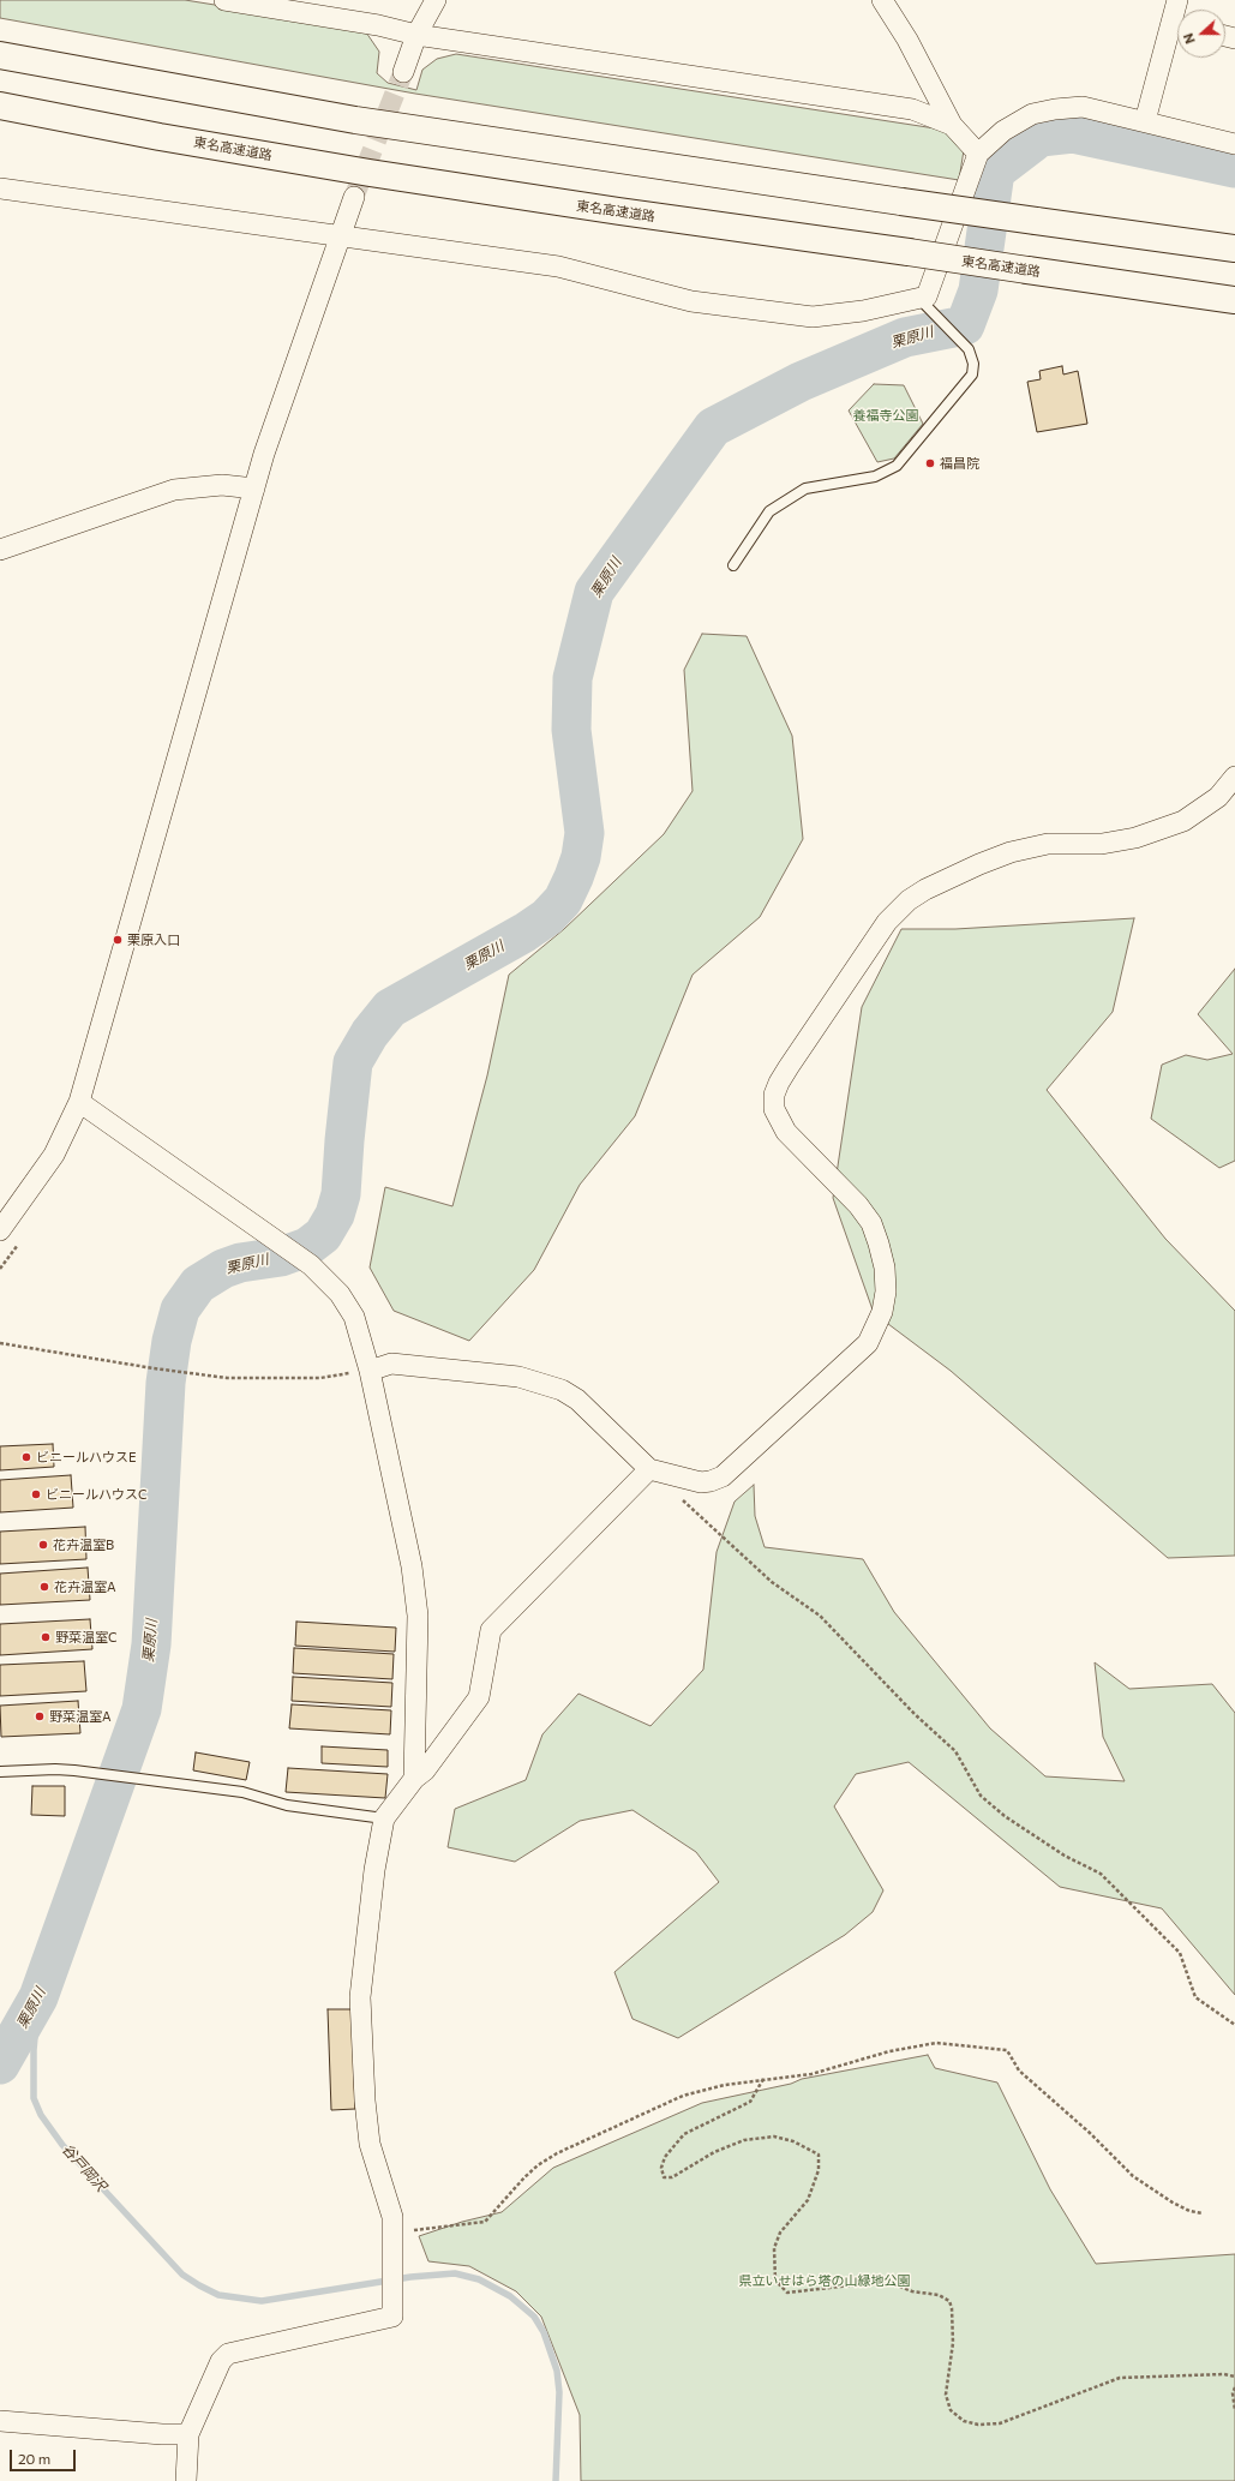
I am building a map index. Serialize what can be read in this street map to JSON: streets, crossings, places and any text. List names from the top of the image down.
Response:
{
  "streets": {
    "highway": ["東名高速道路"]
  },
  "water": ["栗原川", "谷戸岡沢"],
  "parks": ["養福寺公園", "県立いせはら塔の山緑地公園"],
  "places": [
    "福昌院",
    "栗原入口",
    "ビニールハウスE",
    "ビニールハウスC",
    "花卉温室B",
    "花卉温室A",
    "野菜温室C",
    "野菜温室A"
  ],
  "scale_bar": "20 m",
  "north": "left"
}
